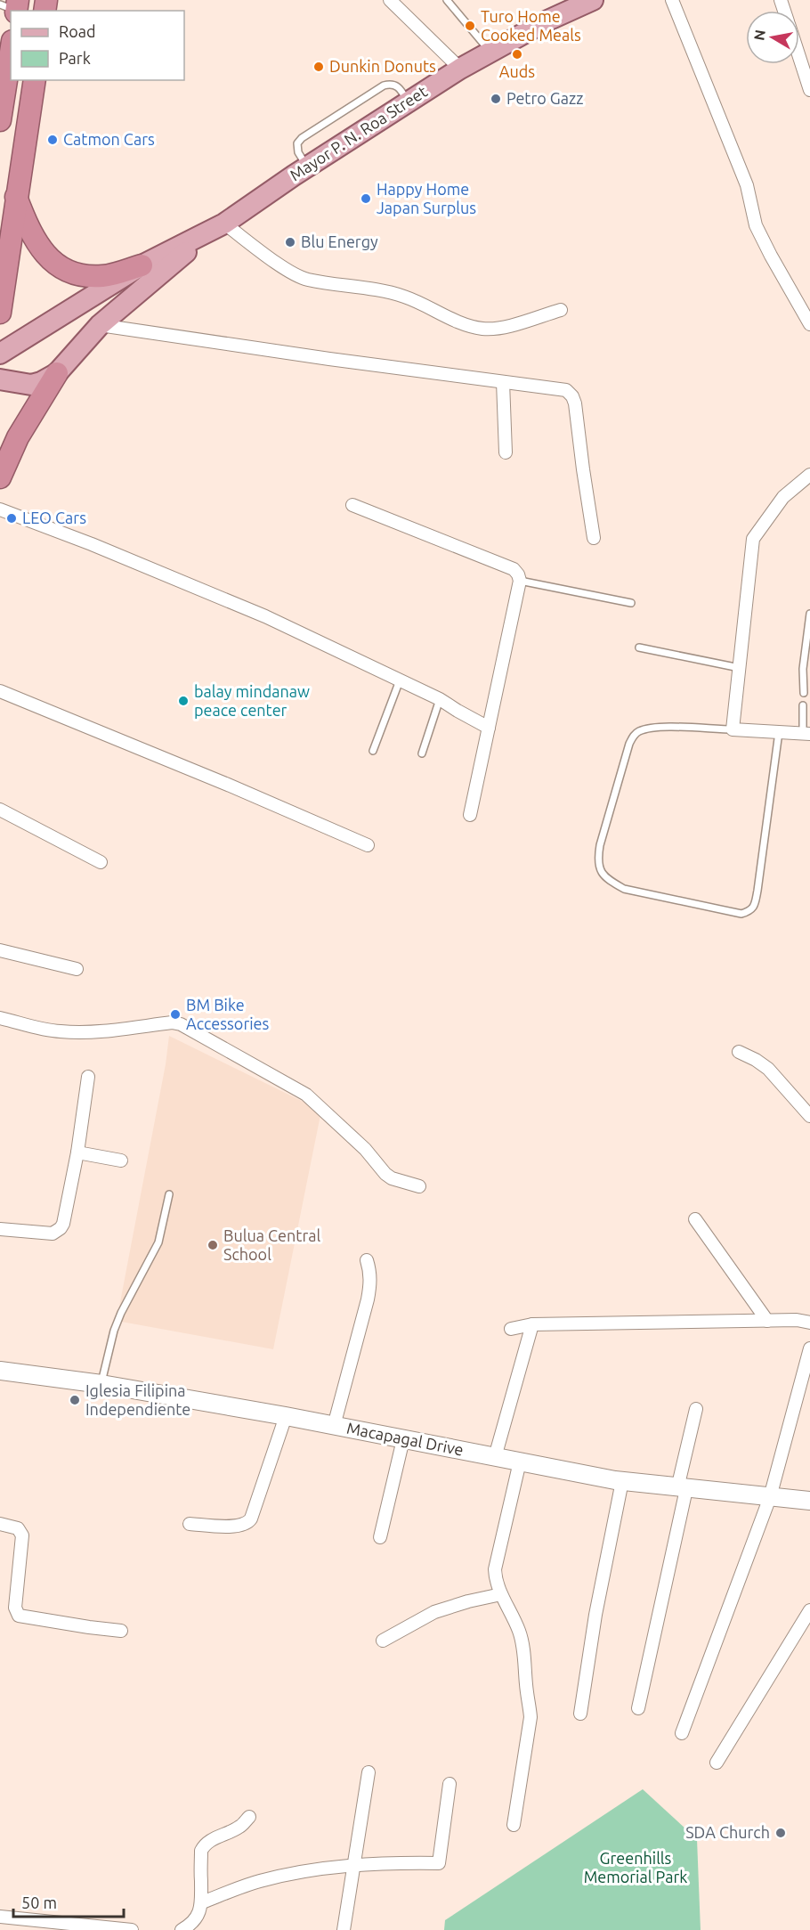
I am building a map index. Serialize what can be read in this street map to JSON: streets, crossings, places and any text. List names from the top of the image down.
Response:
{
  "streets": {
    "main road": ["Mayor P. N. Roa Street", "Macapagal Drive"]
  },
  "parks": ["Greenhills Memorial Park"],
  "places": [
    "Turo Home Cooked Meals",
    "Auds",
    "Dunkin Donuts",
    "Petro Gazz",
    "Catmon Cars",
    "Happy Home Japan Surplus",
    "Blu Energy",
    "LEO Cars",
    "balay mindanaw peace center",
    "BM Bike Accessories",
    "Bulua Central School",
    "Iglesia Filipina Independiente",
    "SDA Church"
  ],
  "legend": ["Road", "Park"],
  "scale_bar": "50 m",
  "north": "left"
}
